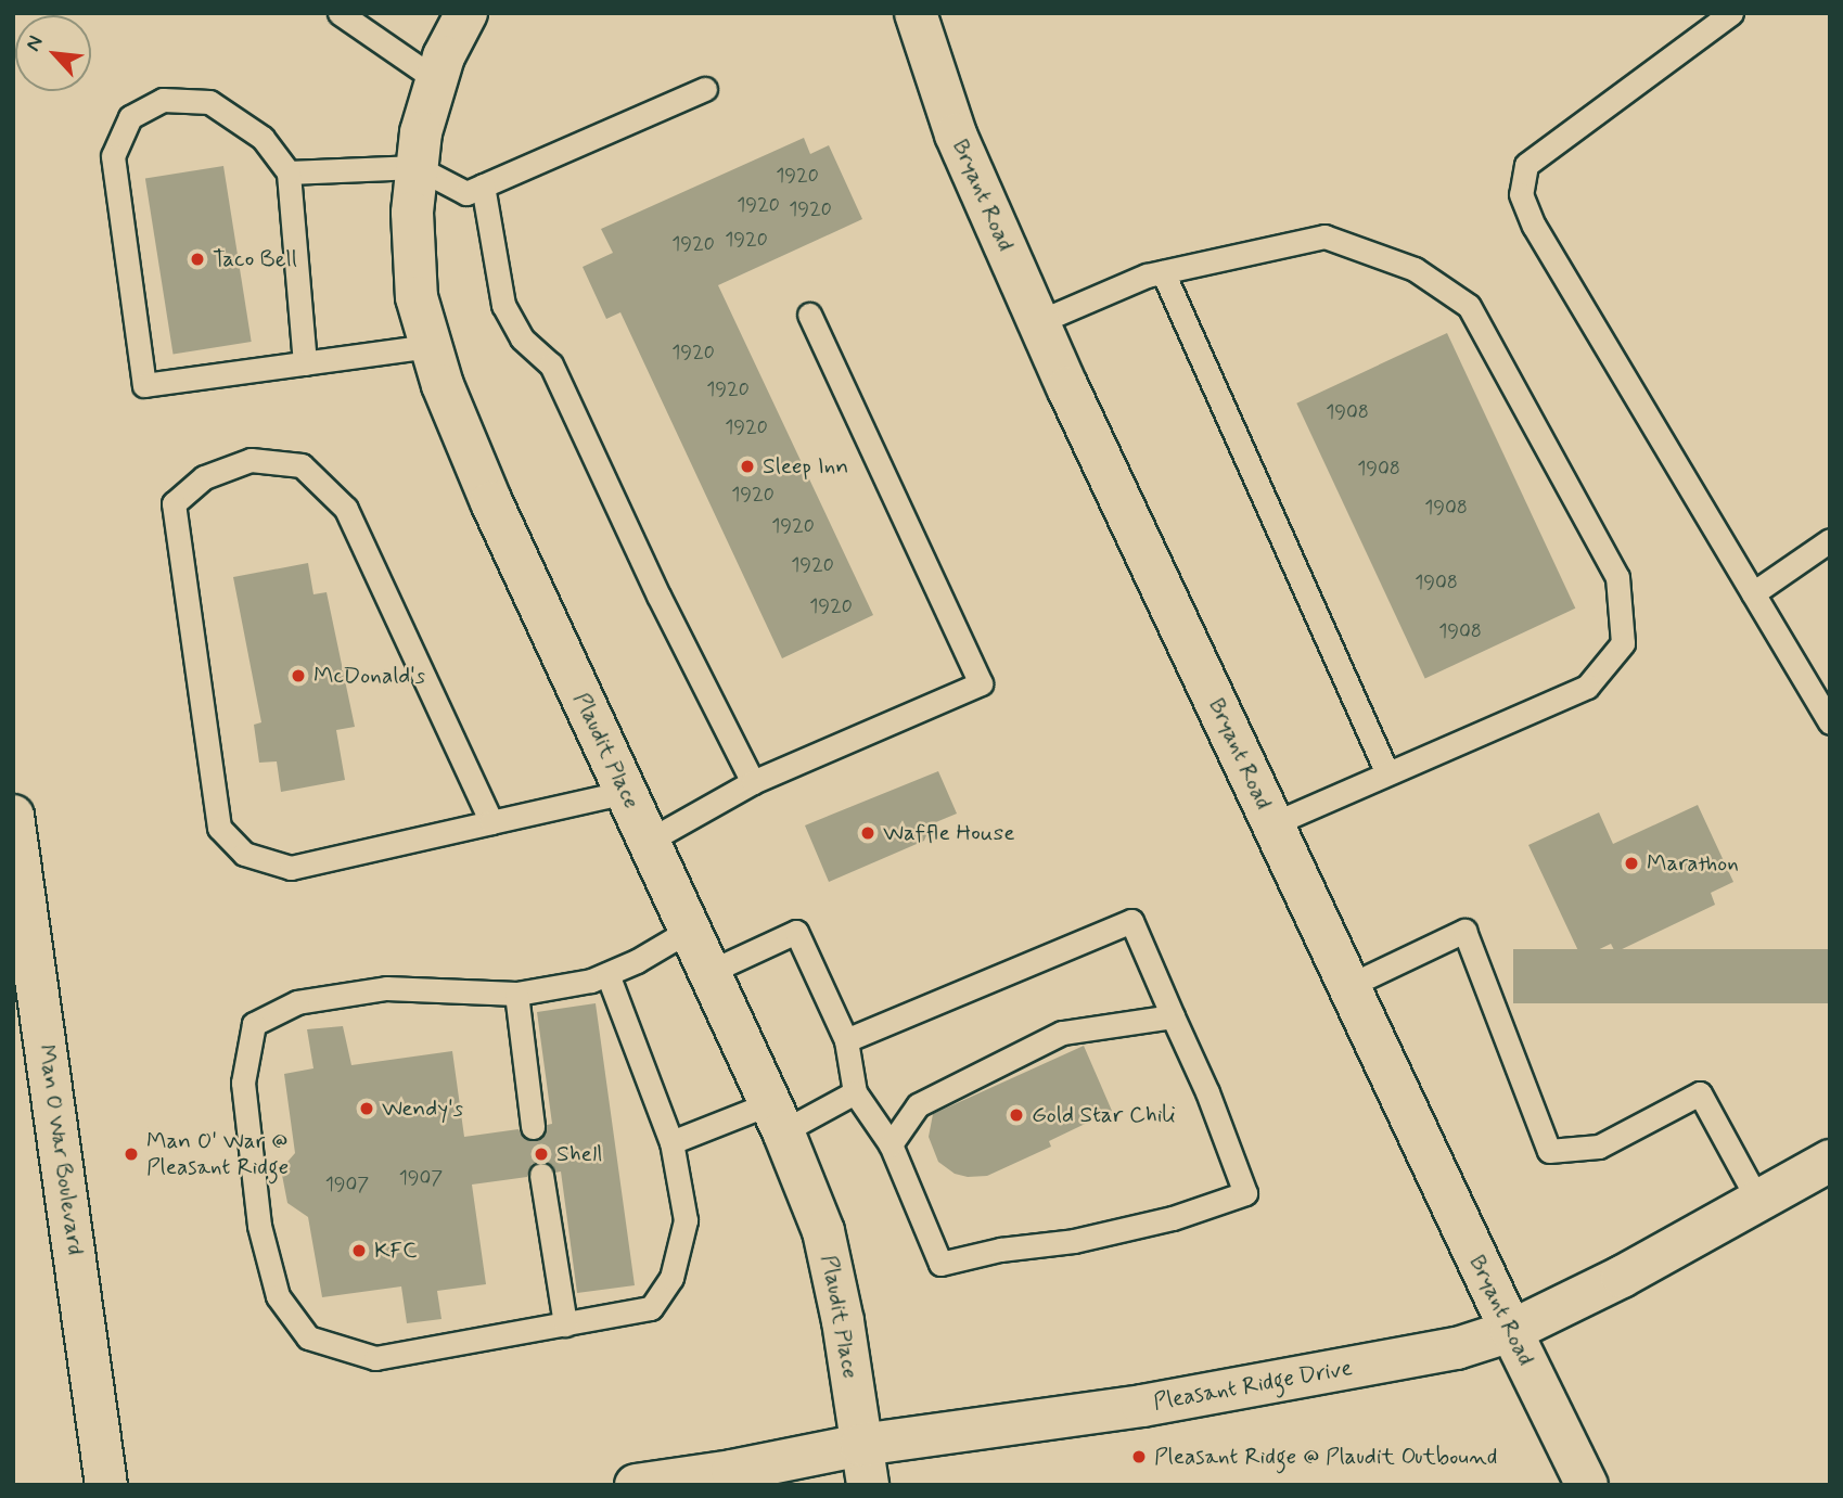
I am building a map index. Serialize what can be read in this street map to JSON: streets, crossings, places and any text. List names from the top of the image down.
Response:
{
  "streets": {
    "street": [
      "Bryant Road",
      "Plaudit Place",
      "Man O War Boulevard",
      "Pleasant Ridge Drive"
    ]
  },
  "crossings": [
    ["Bryant Road", "Pleasant Ridge Drive"],
    ["Plaudit Place", "Pleasant Ridge Drive"]
  ],
  "places": [
    "Taco Bell",
    "Sleep Inn",
    "McDonald's",
    "Waffle House",
    "Marathon",
    "Wendy's",
    "Gold Star Chili",
    "Man O' War @ Pleasant Ridge",
    "Shell",
    "KFC",
    "Pleasant Ridge @ Plaudit Outbound"
  ],
  "house_numbers": [
    "1920",
    "1920",
    "1920",
    "1920",
    "1920",
    "1920",
    "1920",
    "1908",
    "1920",
    "1908",
    "1920",
    "1908",
    "1920",
    "1920",
    "1908",
    "1920",
    "1908",
    "1907",
    "1907"
  ],
  "north": "top left"
}
